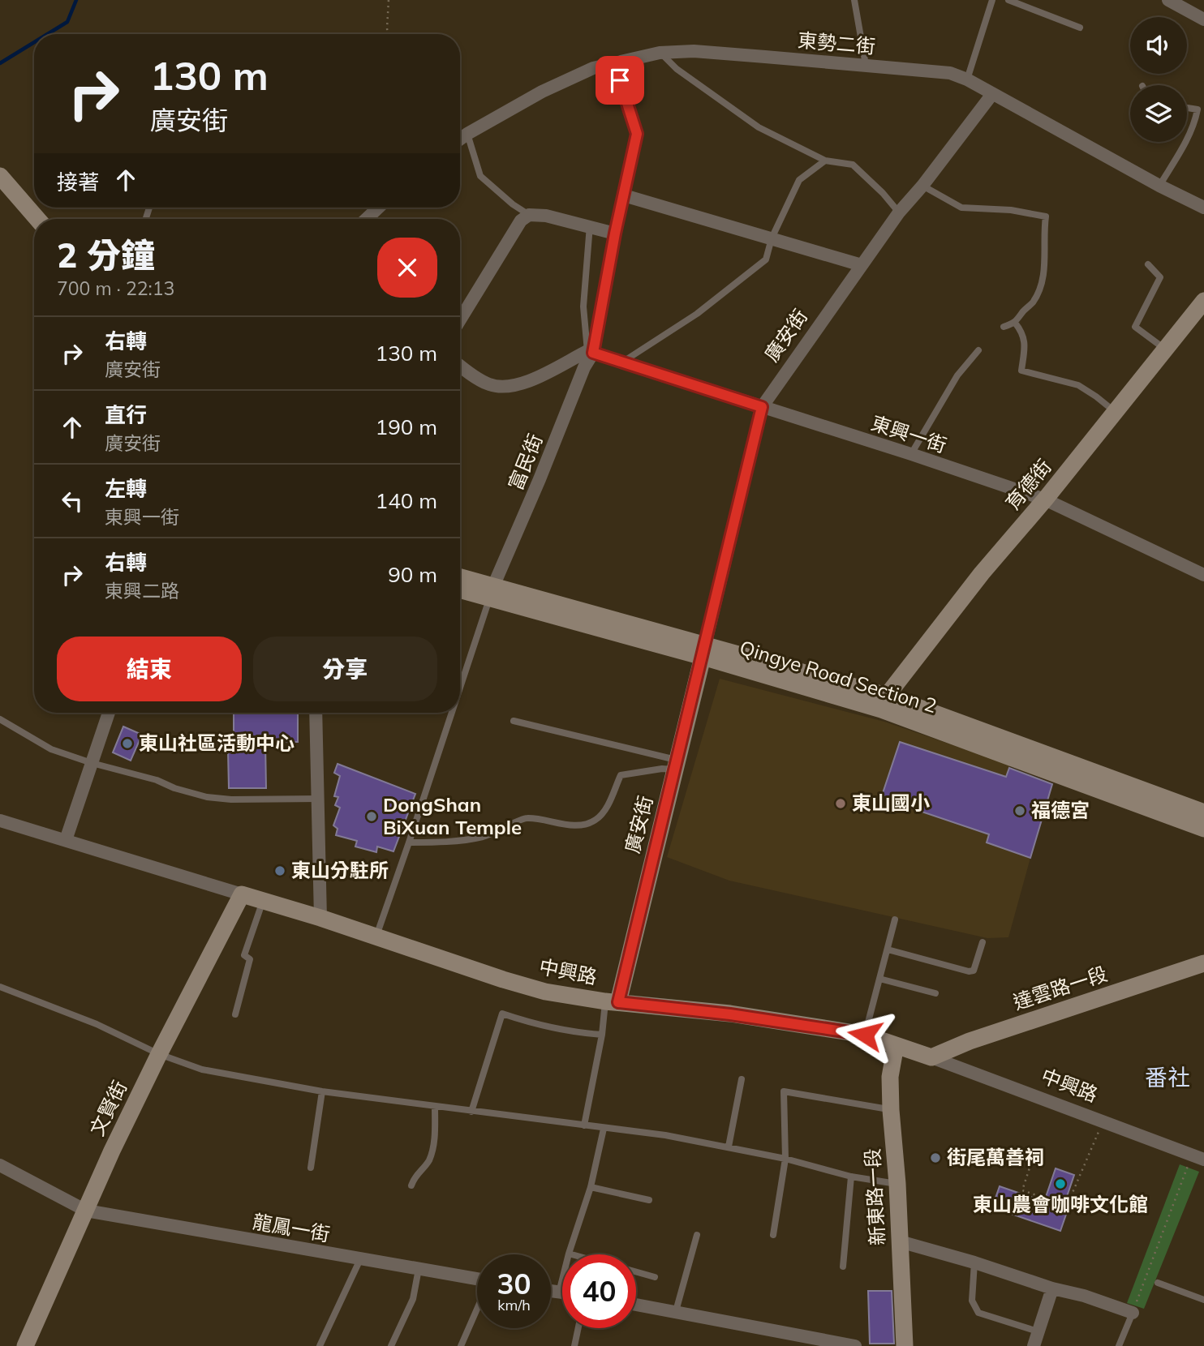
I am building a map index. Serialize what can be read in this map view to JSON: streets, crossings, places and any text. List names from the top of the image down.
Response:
{
  "streets": {
    "street": [
      "東勢二街",
      "廣安街",
      "東興一街",
      "富民街",
      "育德街",
      "Qingye Road Section 2",
      "中興路",
      "達雲路一段",
      "文賢街",
      "新東路一段",
      "龍鳳一街"
    ]
  },
  "crossings": [
    ["東勢二街", "廣安街"],
    ["東勢二街", "富民街"],
    ["廣安街", "東興一街"],
    ["廣安街", "Qingye Road Section 2"],
    ["廣安街", "中興路"],
    ["東興一街", "富民街"],
    ["東興一街", "育德街"],
    ["富民街", "Qingye Road Section 2"],
    ["育德街", "Qingye Road Section 2"],
    ["中興路", "達雲路一段"],
    ["中興路", "文賢街"],
    ["中興路", "新東路一段"],
    ["文賢街", "龍鳳一街"]
  ],
  "districts": ["番社"],
  "places": [
    "東山社區活動中心",
    "東山國小",
    "福德宮",
    "DongShan BiXuan Temple",
    "東山分駐所",
    "街尾萬善祠",
    "東山農會咖啡文化館"
  ],
  "page": {
    "turn": ["130 m", "廣安街"],
    "then": "接著",
    "heading": ["2 分鐘", "700 m · 22:13"],
    "list": [
      {
        "name": "右轉",
        "note": "廣安街",
        "value": "130 m"
      },
      {
        "name": "直行",
        "note": "廣安街",
        "value": "190 m"
      },
      {
        "name": "左轉",
        "note": "東興一街",
        "value": "140 m"
      },
      {
        "name": "右轉",
        "note": "東興二路",
        "value": "90 m"
      }
    ],
    "buttons": ["結束", "分享"],
    "speed": "30 km/h",
    "limit": "40"
  }
}
